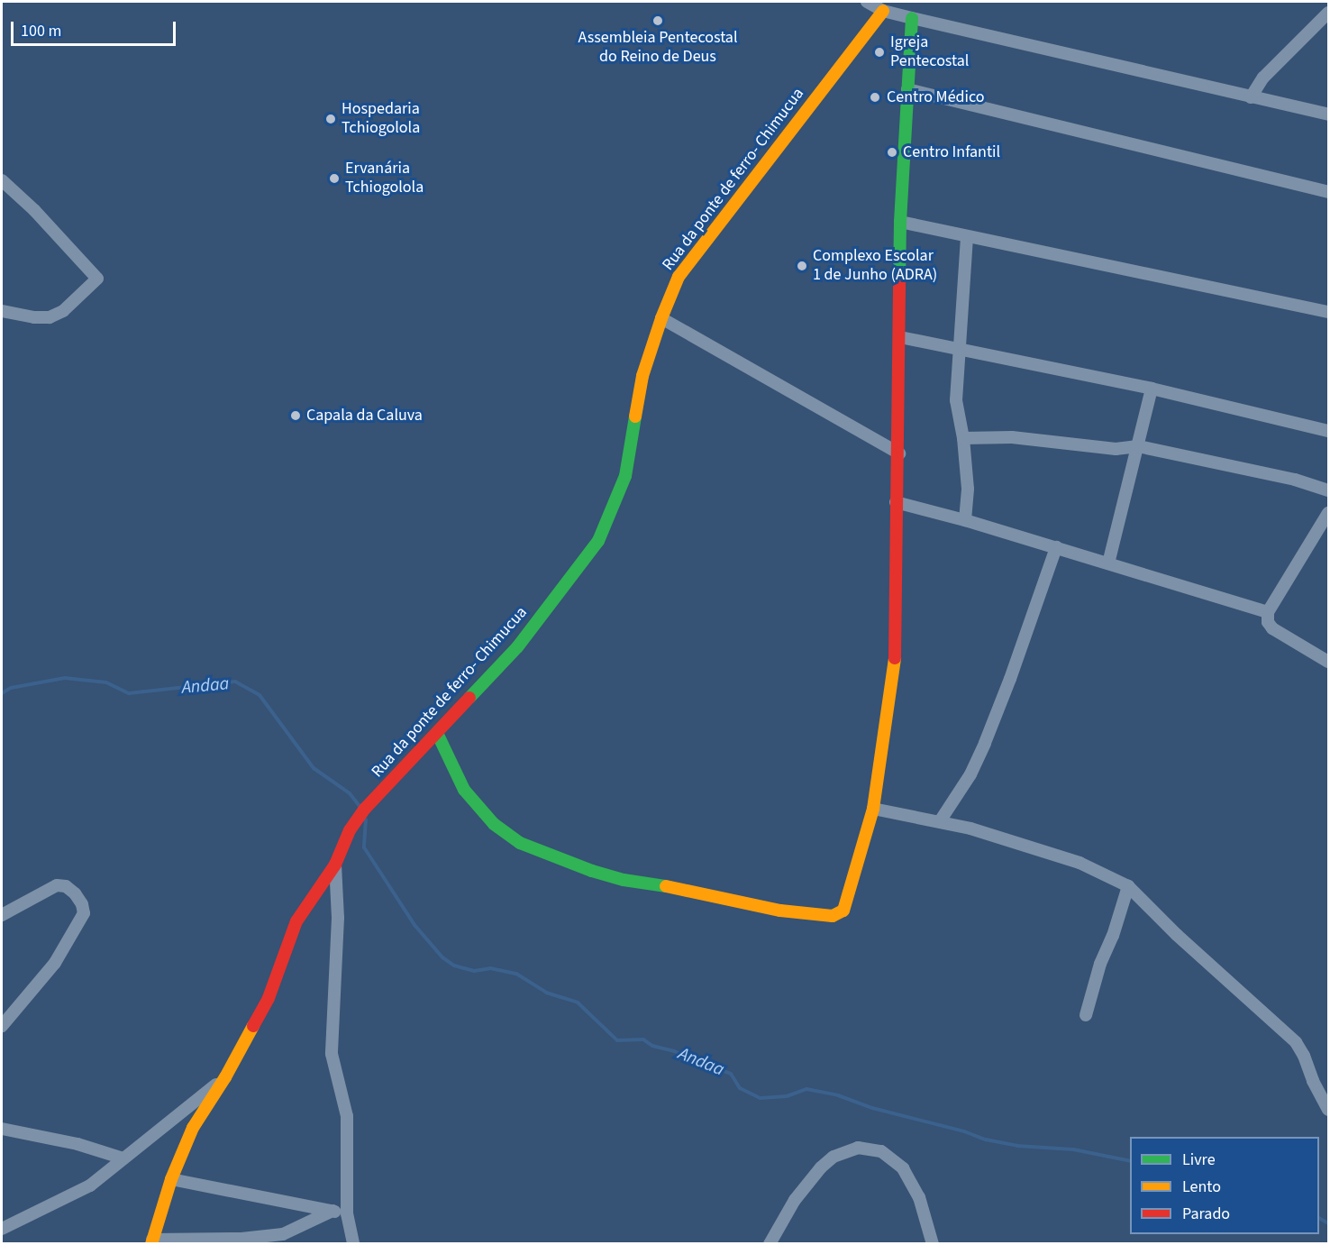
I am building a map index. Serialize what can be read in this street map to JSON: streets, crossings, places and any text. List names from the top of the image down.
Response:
{
  "streets": {
    "street": ["Rua da ponte de ferro- Chimucua"]
  },
  "water": ["Andaa"],
  "places": [
    "Assembleia Pentecostal do Reino de Deus",
    "Igreja Pentecostal",
    "Centro Médico",
    "Hospedaria Tchiogolola",
    "Centro Infantil",
    "Ervanária Tchiogolola",
    "Complexo Escolar 1 de Junho (ADRA)",
    "Capala da Caluva"
  ],
  "legend": ["Livre", "Lento", "Parado"],
  "scale_bar": "100 m"
}
